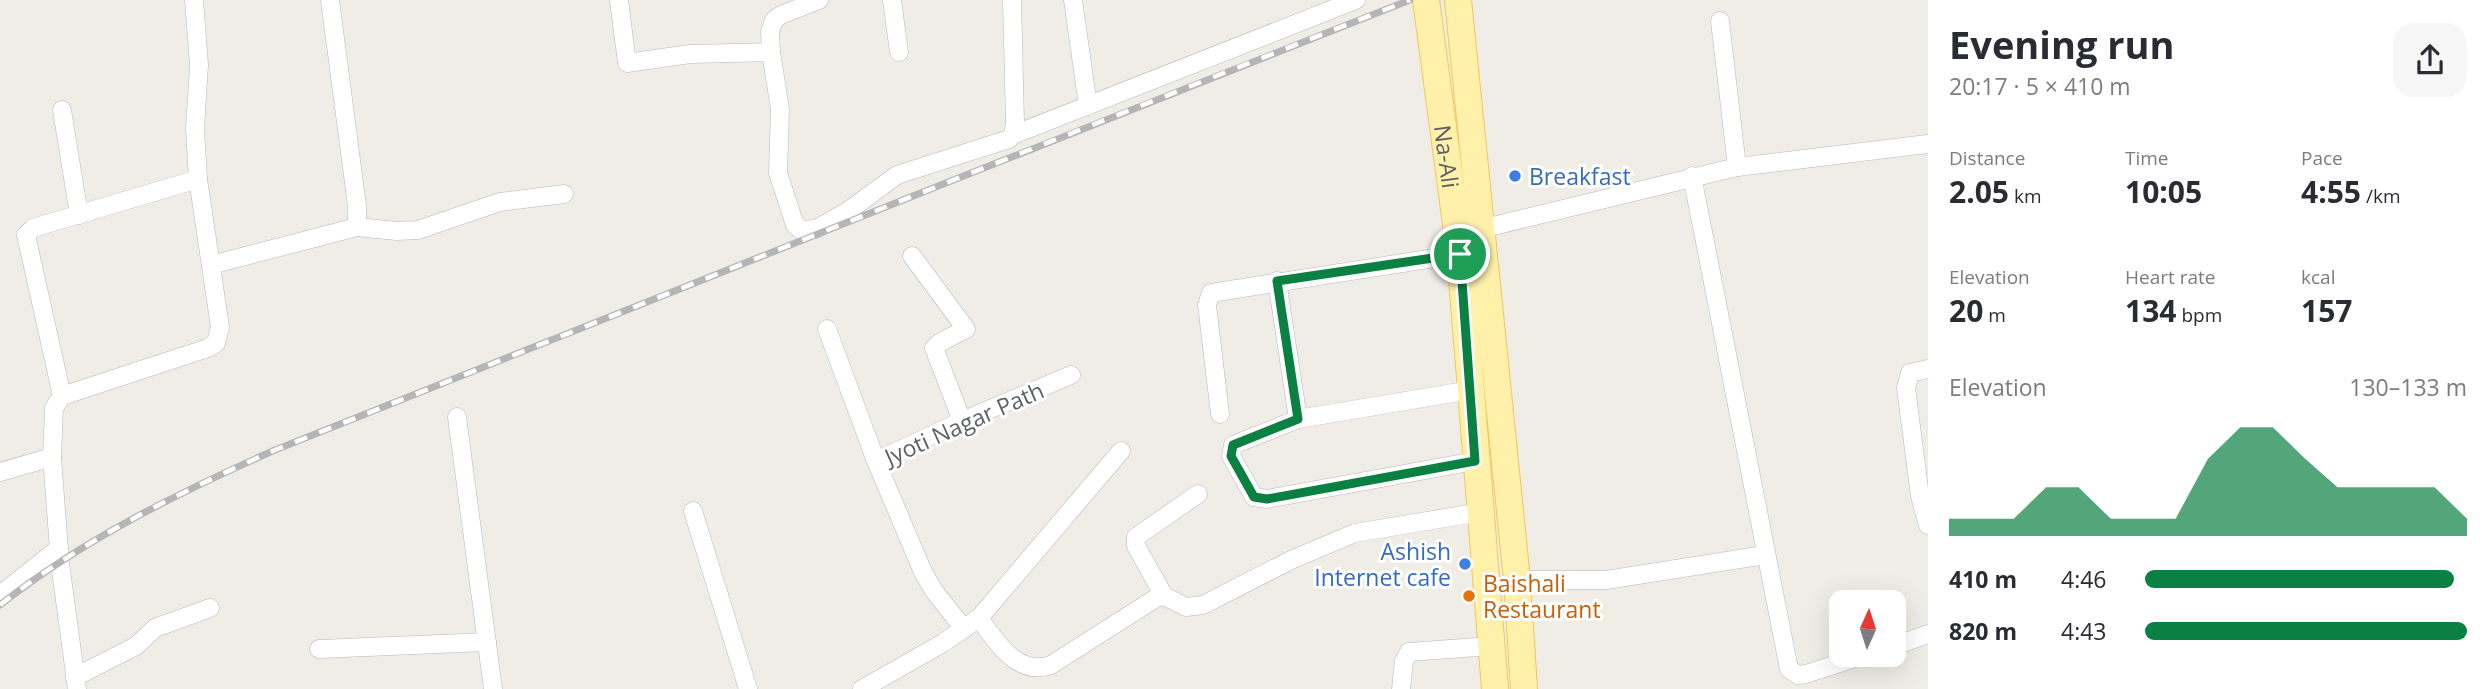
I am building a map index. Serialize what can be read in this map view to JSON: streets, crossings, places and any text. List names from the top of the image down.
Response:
{
  "streets": {
    "main road": ["Na-Ali"],
    "street": ["Jyoti Nagar Path"]
  },
  "places": ["Breakfast", "Ashish Internet cafe", "Baishali Restaurant"],
  "north": "top",
  "page": {
    "heading": ["Evening run", "20:17 · 5 × 410 m"],
    "stats": [
      ["Distance", "2.05 km"],
      ["Time", "10:05"],
      ["Pace", "4:55 /km"],
      ["Elevation", "20 m"],
      ["Heart rate", "134 bpm"],
      ["kcal", "157"]
    ],
    "chart": ["Elevation", "130–133 m"],
    "list": [
      {
        "name": "410 m",
        "note": "4:46"
      },
      {
        "name": "820 m",
        "note": "4:43"
      }
    ]
  }
}
